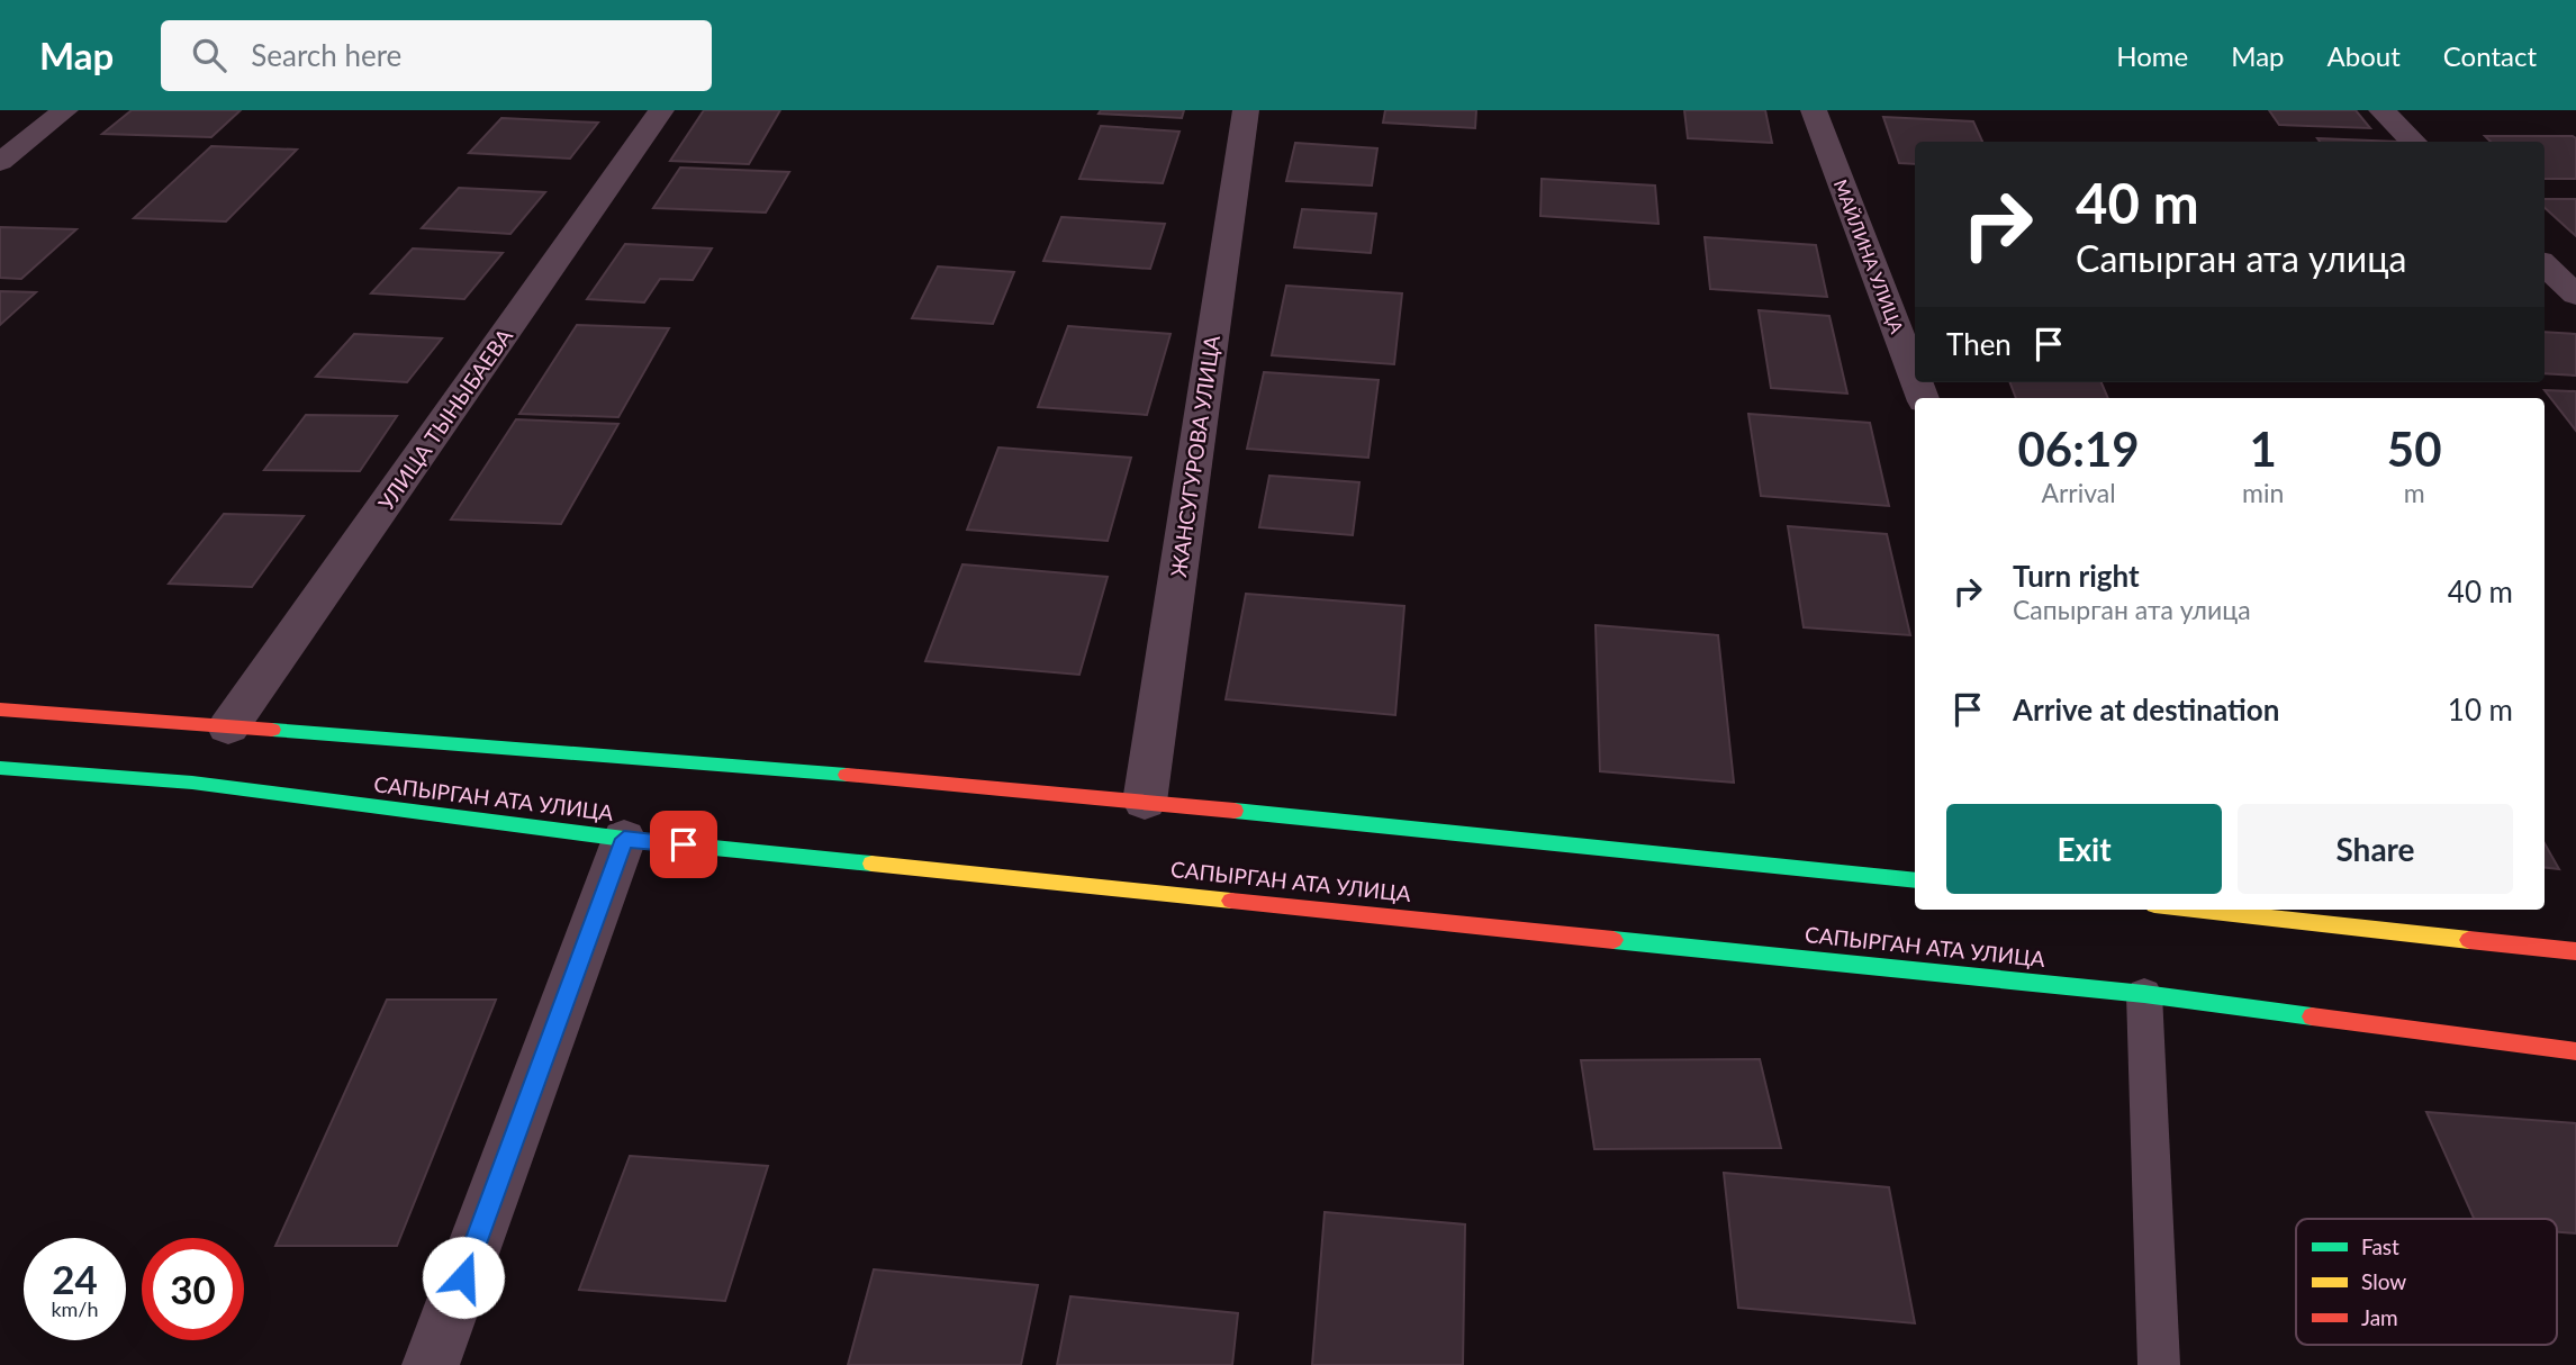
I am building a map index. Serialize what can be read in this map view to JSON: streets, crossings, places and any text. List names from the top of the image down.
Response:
{
  "streets": {
    "main road": ["САПЫРГАН АТА УЛИЦА"],
    "street": ["МАЙЛИНА УЛИЦА", "УЛИЦА ТЫНЫБАЕВА", "ЖАНСУГУРОВА УЛИЦА"]
  },
  "legend": ["Fast", "Slow", "Jam"],
  "page": {
    "header": "Map",
    "search": "Search here",
    "nav": [
      "Home",
      "Map",
      "About",
      "Contact"
    ],
    "turn": ["40 m", "Сапырган ата улица"],
    "then": "Then",
    "eta": [
      "06:19",
      "Arrival",
      "1",
      "min",
      "50",
      "m"
    ],
    "list": [
      {
        "name": "Turn right",
        "note": "Сапырган ата улица",
        "value": "40 m"
      },
      {
        "name": "Arrive at destination",
        "value": "10 m"
      }
    ],
    "buttons": ["Exit", "Share"],
    "speed": "24 km/h",
    "limit": "30"
  }
}
